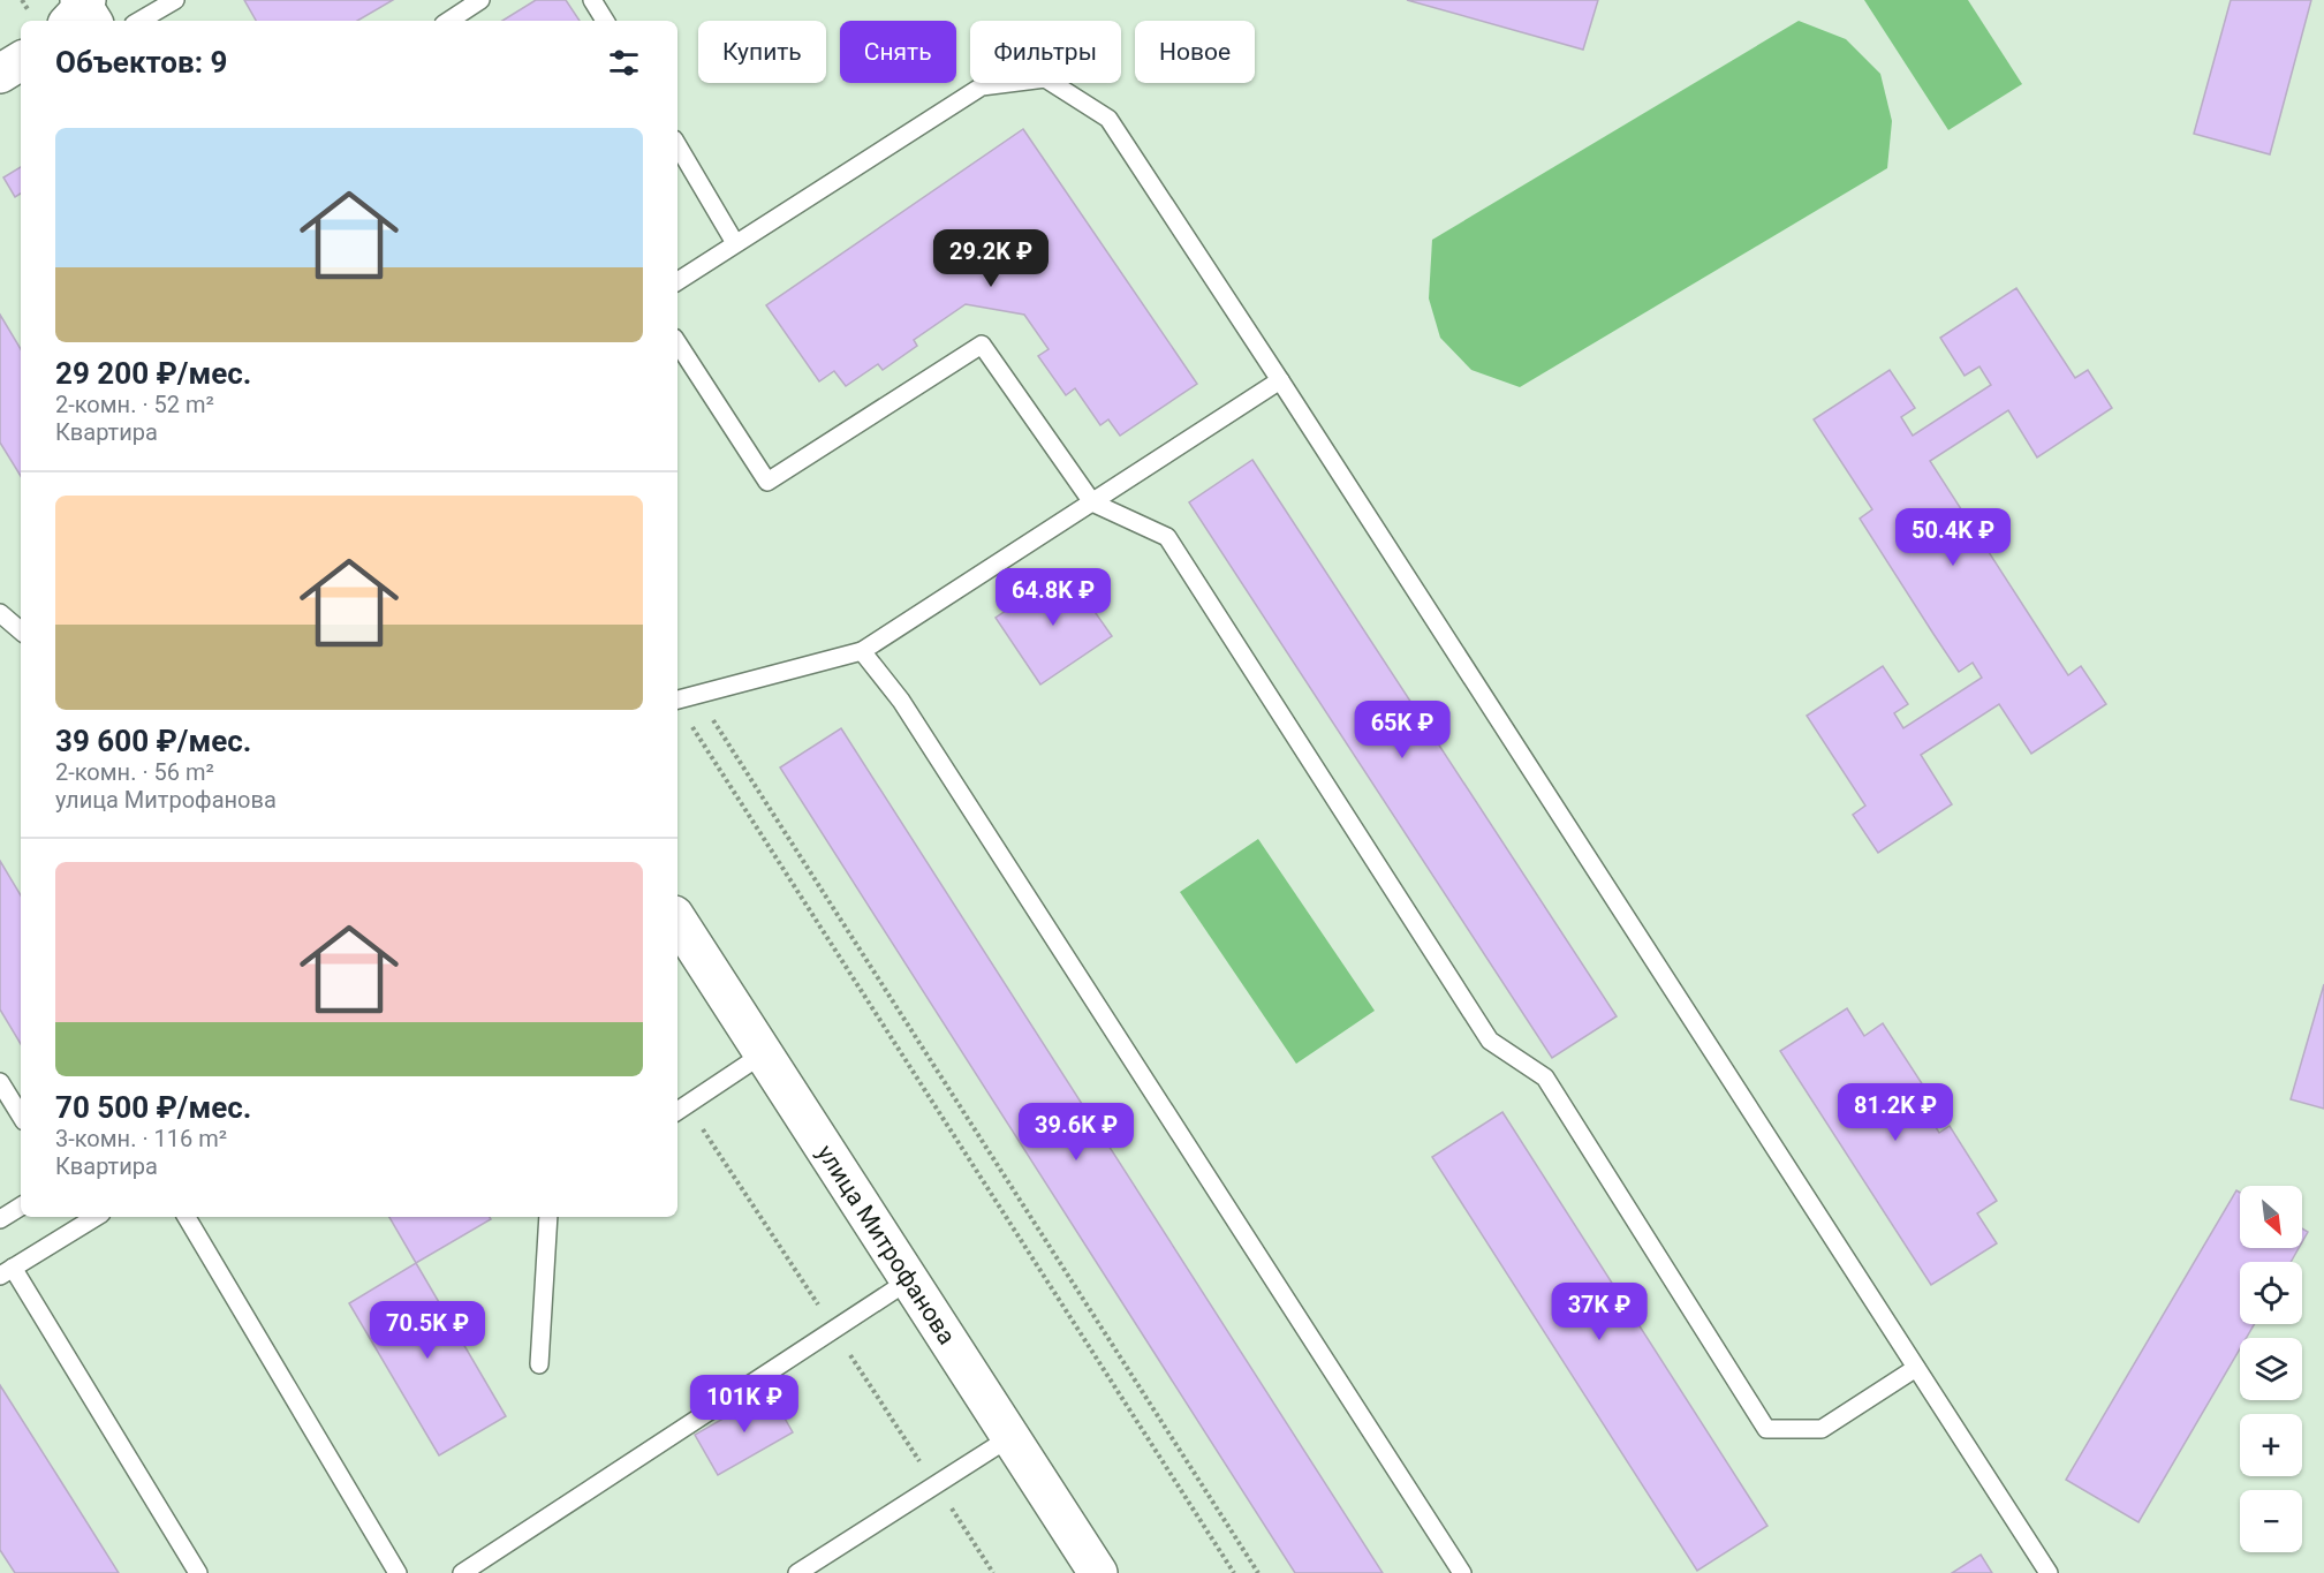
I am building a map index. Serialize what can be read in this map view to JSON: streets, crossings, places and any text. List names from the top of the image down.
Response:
{
  "streets": {
    "main road": ["улица Митрофанова"]
  },
  "north": "bottom right",
  "page": {
    "chip": [
      "Купить",
      "Снять",
      "Фильтры",
      "Новое"
    ],
    "heading": "Объектов: 9",
    "list": [
      {
        "name": "29 200 ₽/мес.",
        "note": "2-комн. · 52 m² · Квартира"
      },
      {
        "name": "39 600 ₽/мес.",
        "note": "2-комн. · 56 m² · улица Митрофанова"
      },
      {
        "name": "70 500 ₽/мес.",
        "note": "3-комн. · 116 m² · Квартира"
      }
    ],
    "price": [
      "29.2K ₽",
      "50.4K ₽",
      "64.8K ₽",
      "65K ₽",
      "81.2K ₽",
      "39.6K ₽",
      "37K ₽",
      "70.5K ₽",
      "101K ₽"
    ],
    "map_buttons": ["+", "−"]
  }
}
